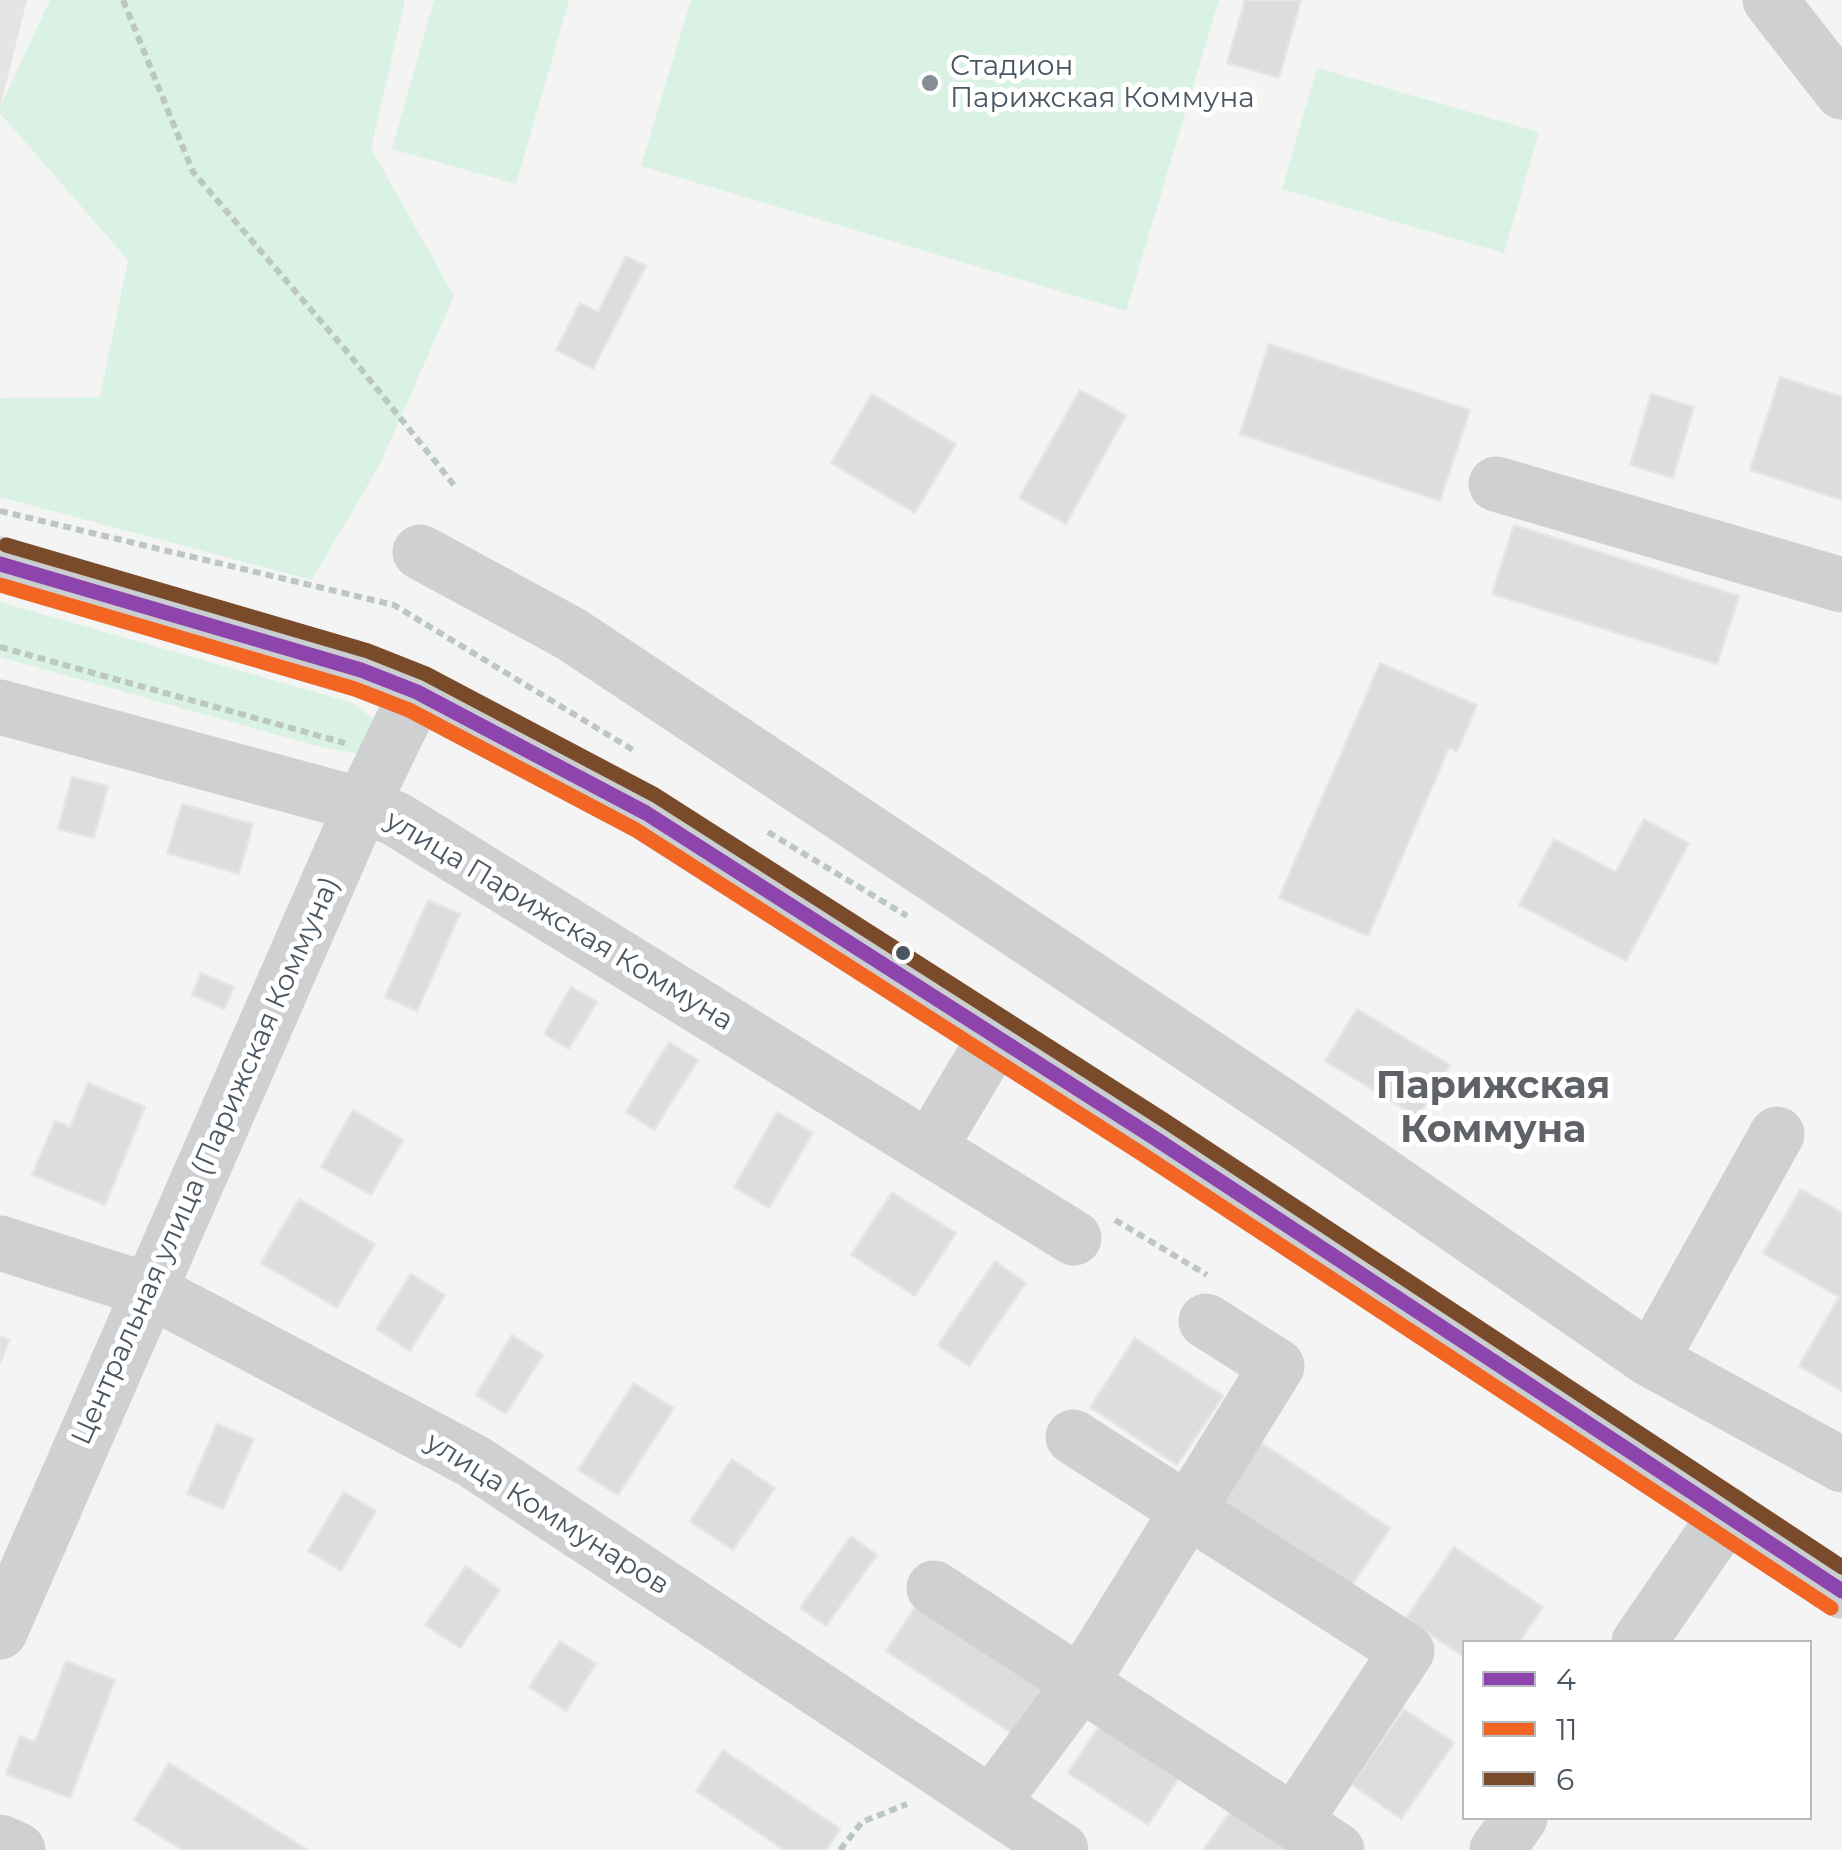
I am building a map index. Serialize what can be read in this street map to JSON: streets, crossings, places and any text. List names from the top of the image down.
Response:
{
  "streets": {
    "street": ["улица Парижская Коммуна", "Центральная улица (Парижская Коммуна)", "улица Коммунаров"]
  },
  "crossings": [
    ["улица Парижская Коммуна", "Центральная улица (Парижская Коммуна)"],
    ["Центральная улица (Парижская Коммуна)", "улица Коммунаров"]
  ],
  "districts": ["Парижская Коммуна"],
  "places": ["Стадион Парижская Коммуна"],
  "lines": ["transit line 6", "transit line 4", "transit line 11"],
  "legend": ["4", "11", "6"]
}
